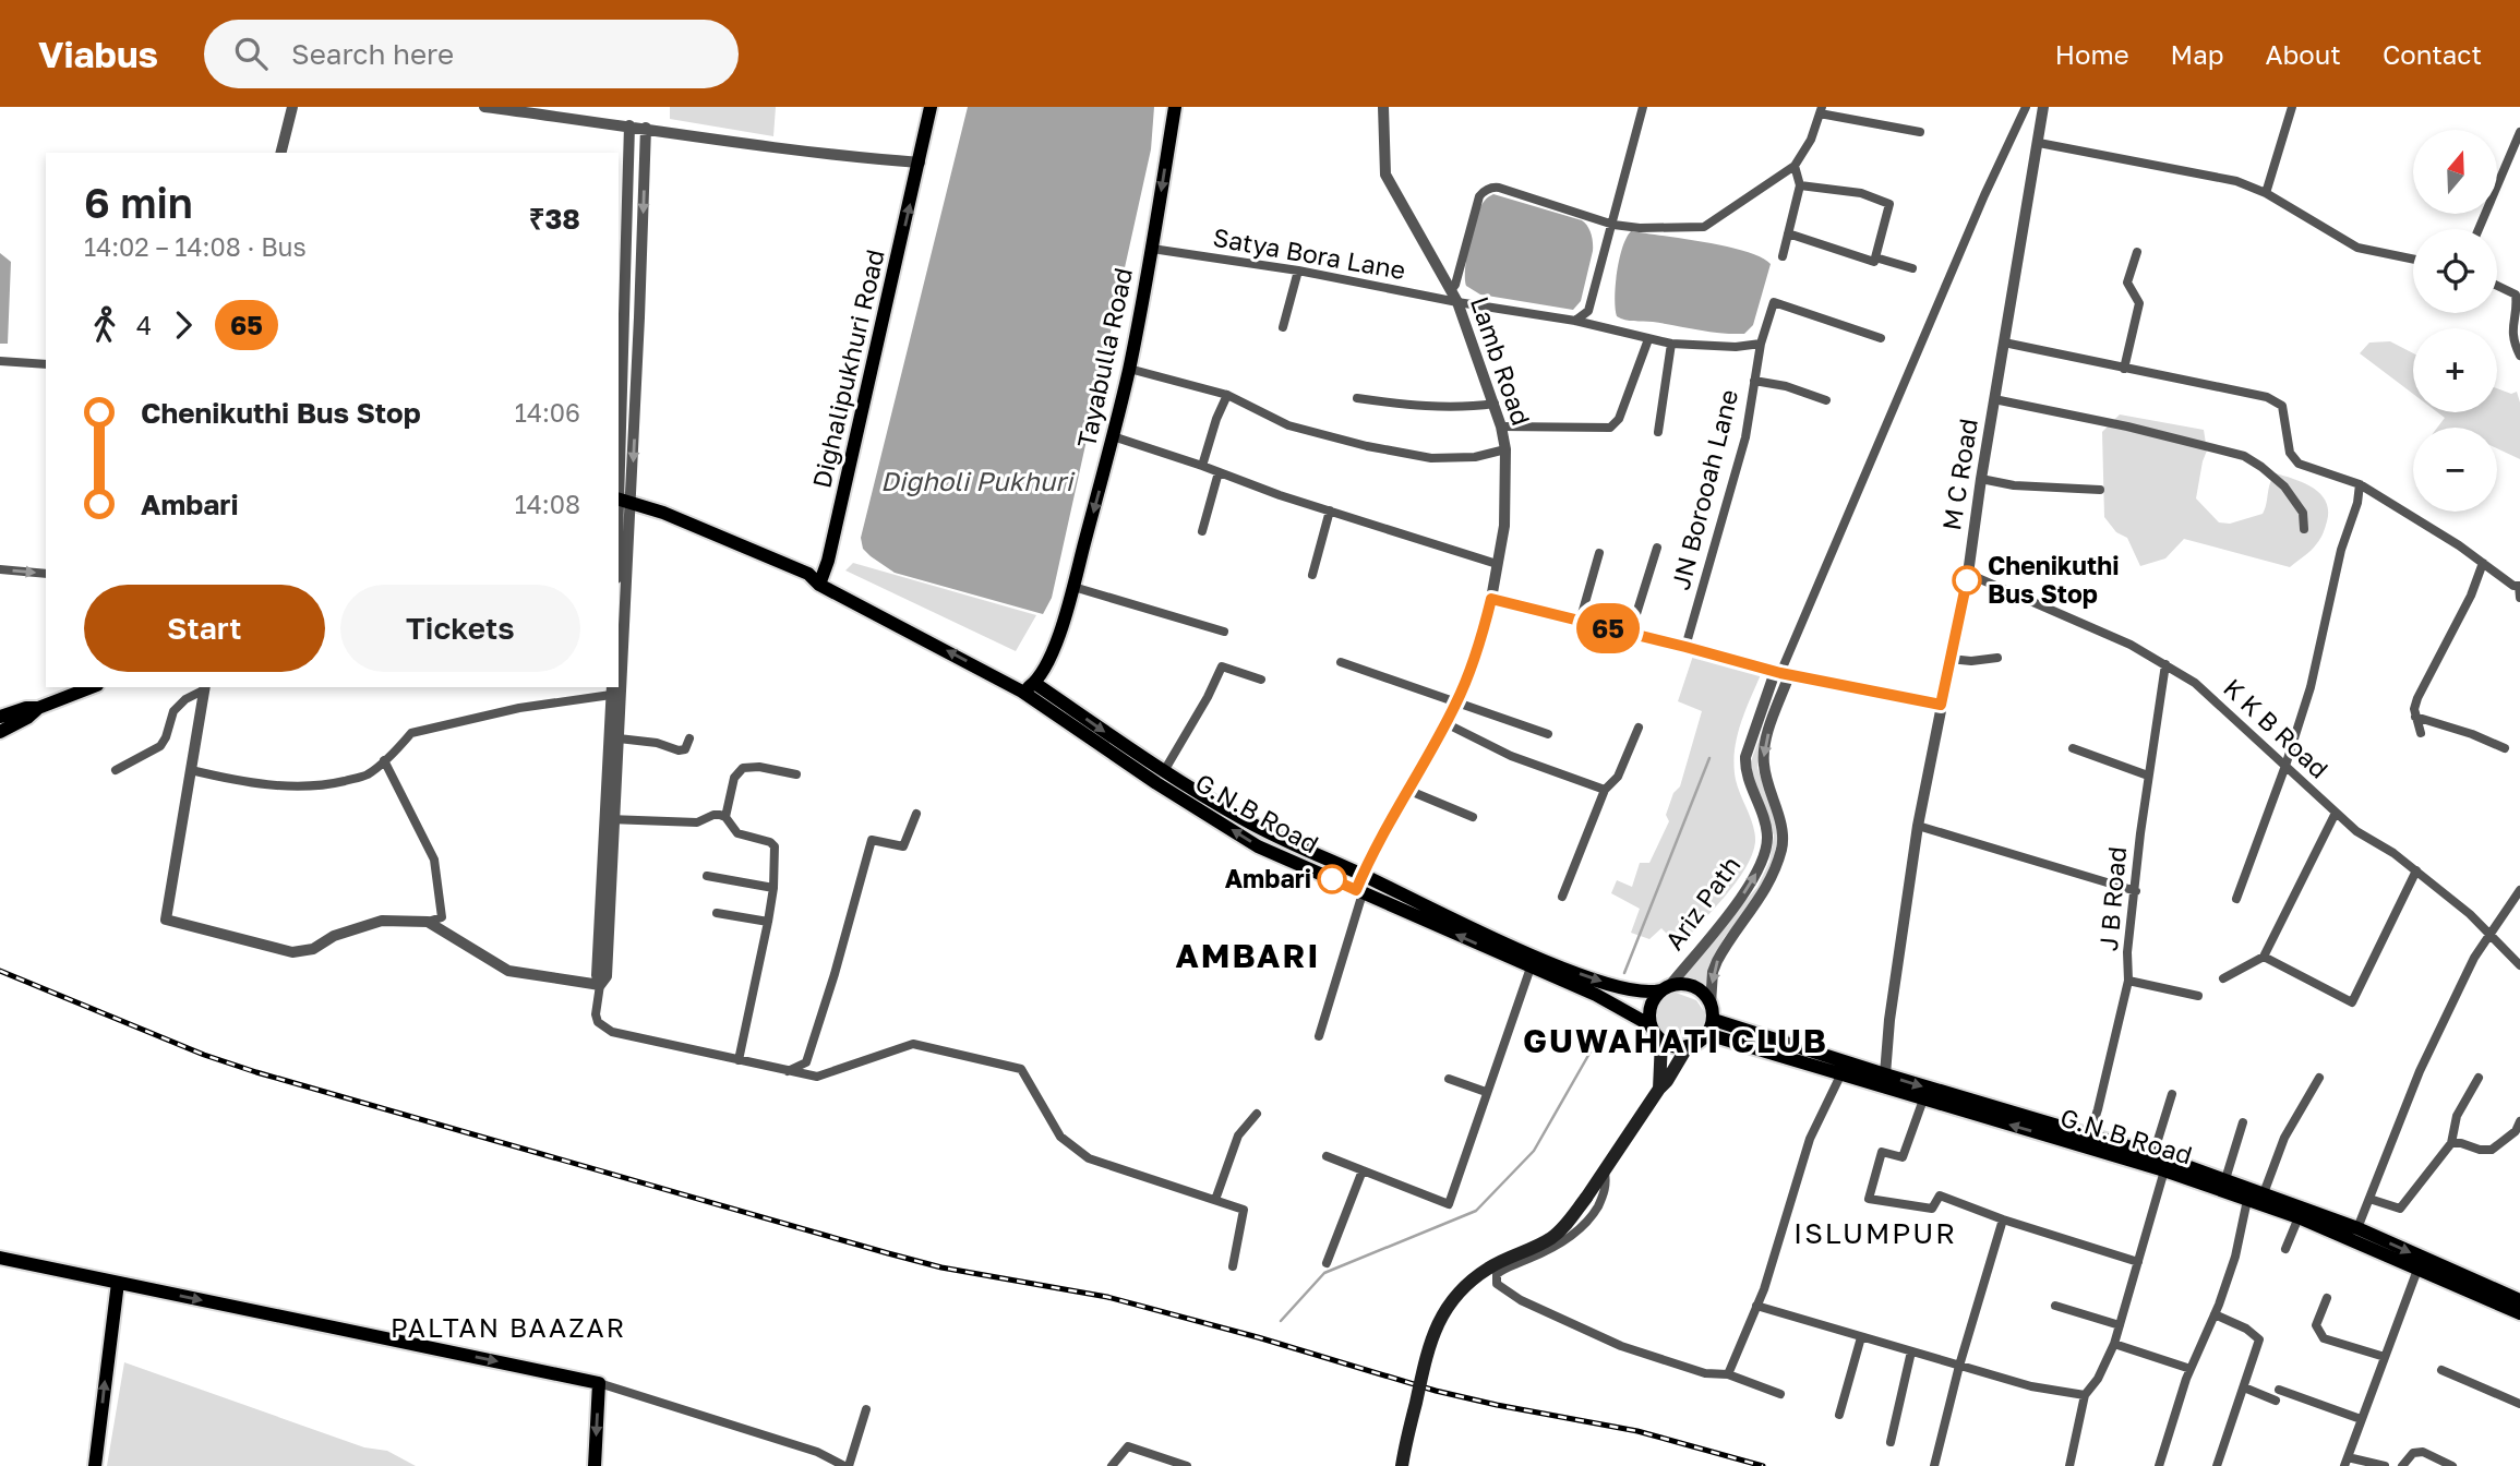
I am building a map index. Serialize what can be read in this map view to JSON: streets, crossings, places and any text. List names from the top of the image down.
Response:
{
  "streets": {
    "main road": ["Tayabulla Road", "Dighalipukhuri Road", "G.N.B Road"],
    "street": [
      "Satya Bora Lane",
      "Lamb Road",
      "M C Road",
      "JN Borooah Lane",
      "K K B Road",
      "J B Road",
      "Ariz Path"
    ]
  },
  "crossings": [
    ["Satya Bora Lane", "Tayabulla Road"],
    ["Satya Bora Lane", "Lamb Road"],
    ["Satya Bora Lane", "JN Borooah Lane"],
    ["Tayabulla Road", "G.N.B Road"],
    ["Lamb Road", "G.N.B Road"],
    ["Dighalipukhuri Road", "G.N.B Road"],
    ["M C Road", "K K B Road"],
    ["M C Road", "G.N.B Road"],
    ["K K B Road", "J B Road"],
    ["G.N.B Road", "J B Road"],
    ["G.N.B Road", "Ariz Path"]
  ],
  "one_way": ["Tayabulla Road", "Dighalipukhuri Road"],
  "districts": [
    "AMBARI",
    "GUWAHATI CLUB",
    "ISLUMPUR",
    "PALTAN BAAZAR"
  ],
  "water": ["Digholi Pukhuri"],
  "places": ["Chenikuthi Bus Stop", "Ambari"],
  "lines": ["bus line 65"],
  "north": "top",
  "page": {
    "header": "Viabus",
    "search": "Search here",
    "nav": [
      "Home",
      "Map",
      "About",
      "Contact"
    ],
    "on_map": "65",
    "map_buttons": ["+", "−"],
    "heading": ["6 min", "14:02 – 14:08 · Bus", "₹38"],
    "legs": ["4", "65"],
    "list": [
      {
        "name": "Chenikuthi Bus Stop",
        "value": "14:06"
      },
      {
        "name": "Ambari",
        "value": "14:08"
      }
    ],
    "buttons": ["Start", "Tickets"]
  }
}
